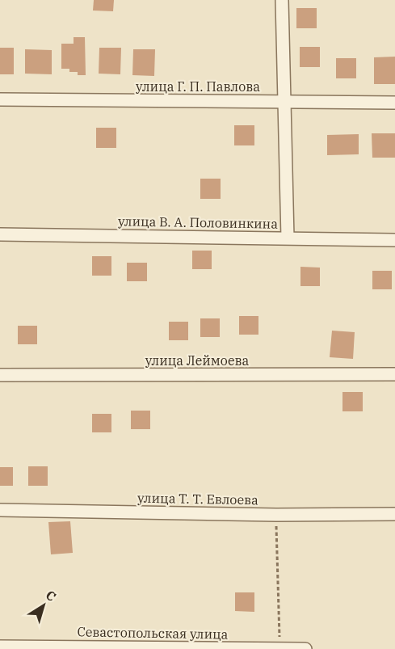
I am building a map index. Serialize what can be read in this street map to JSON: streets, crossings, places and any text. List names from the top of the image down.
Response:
{
  "streets": {
    "street": [
      "улица Г. П. Павлова",
      "улица В. А. Половинкина",
      "улица Леймоева",
      "улица Т. Т. Евлоева",
      "Севастопольская улица"
    ]
  },
  "north": "top right"
}
